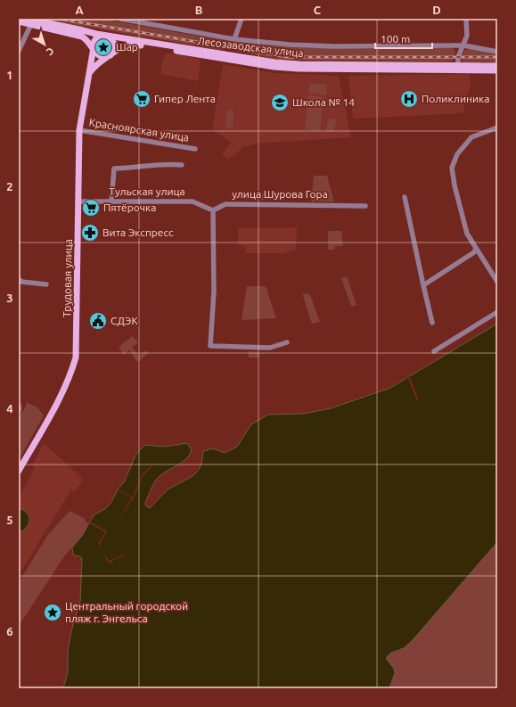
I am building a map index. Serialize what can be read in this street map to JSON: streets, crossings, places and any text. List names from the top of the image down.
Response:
{
  "streets": {
    "main road": ["Лесозаводская улица", "Трудовая улица"],
    "street": ["Красноярская улица", "Тульская улица", "улица Шурова Гора"]
  },
  "crossings": [
    ["Лесозаводская улица", "Трудовая улица"],
    ["Красноярская улица", "Трудовая улица"],
    ["Тульская улица", "улица Шурова Гора"],
    ["Тульская улица", "Трудовая улица"]
  ],
  "places": {
    "place": ["Шар", "Центральный городской пляж г. Энгельса"],
    "supermarket": ["Гипер Лента", "Пятёрочка"],
    "hospital": ["Поликлиника"],
    "school or university": ["Школа № 14"],
    "pharmacy": ["Вита Экспресс"],
    "public building": ["СДЭК"]
  },
  "scale_bar": "100 m",
  "north": "bottom right",
  "grid": {
    "columns": [
      "A",
      "B",
      "C",
      "D"
    ],
    "rows": [
      "1",
      "2",
      "3",
      "4",
      "5",
      "6"
    ]
  }
}
